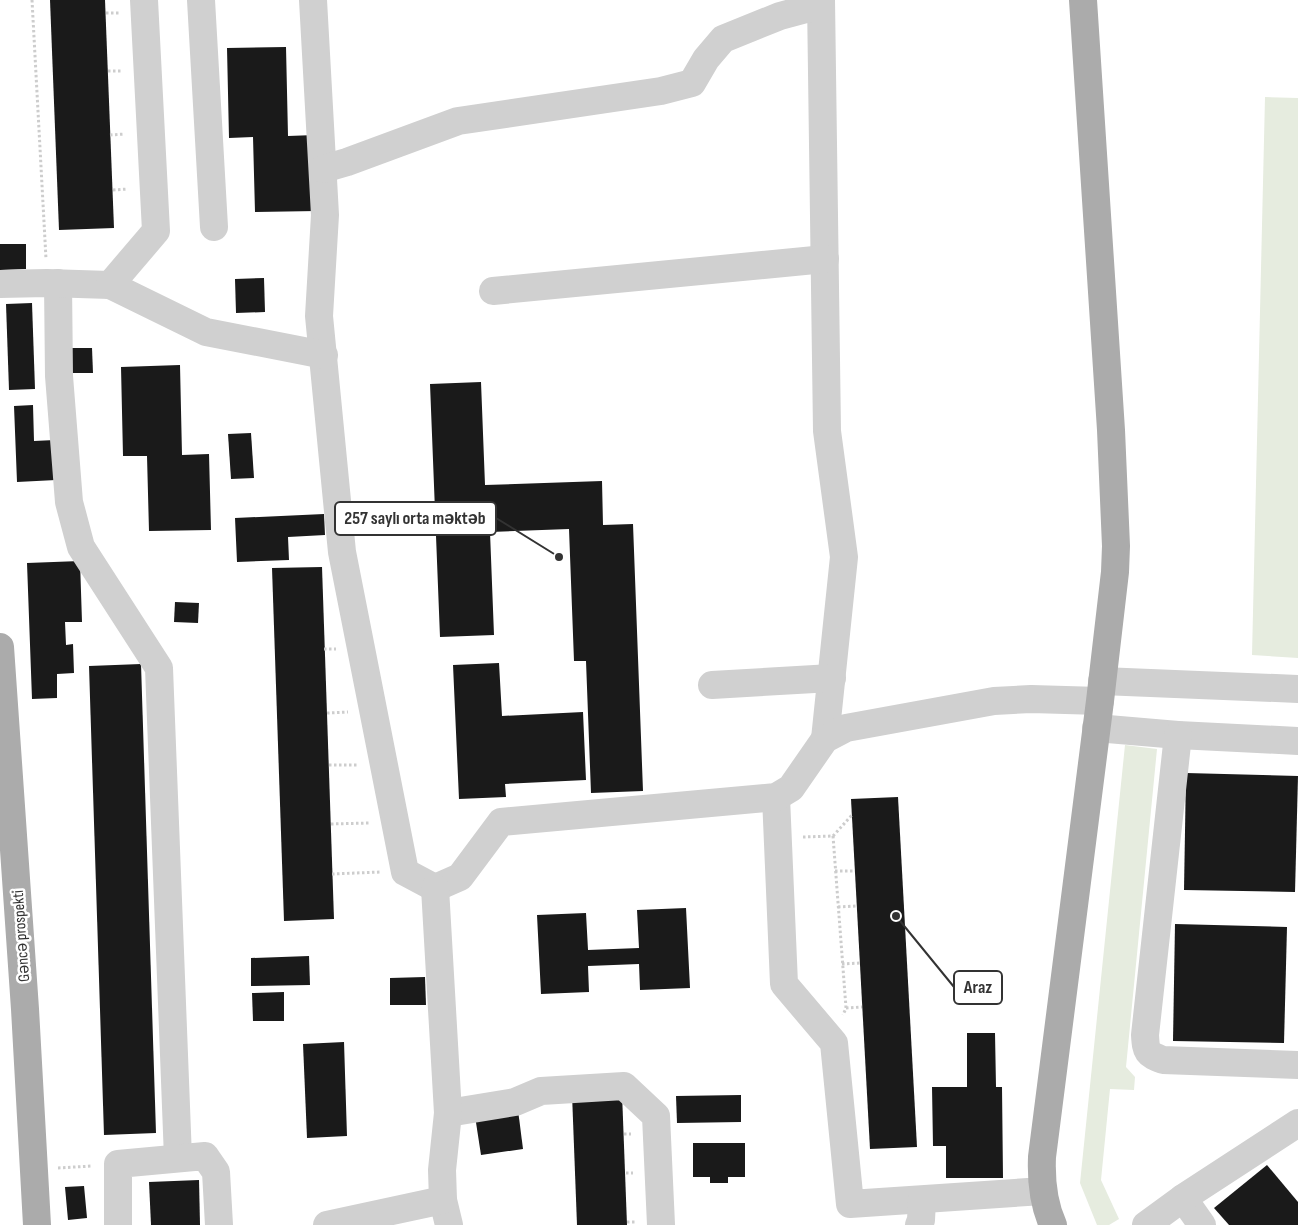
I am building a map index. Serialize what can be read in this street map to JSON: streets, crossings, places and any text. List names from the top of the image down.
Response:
{
  "streets": {
    "main road": ["Gəncə prospekti"]
  },
  "places": ["257 saylı orta məktəb", "Araz"]
}
